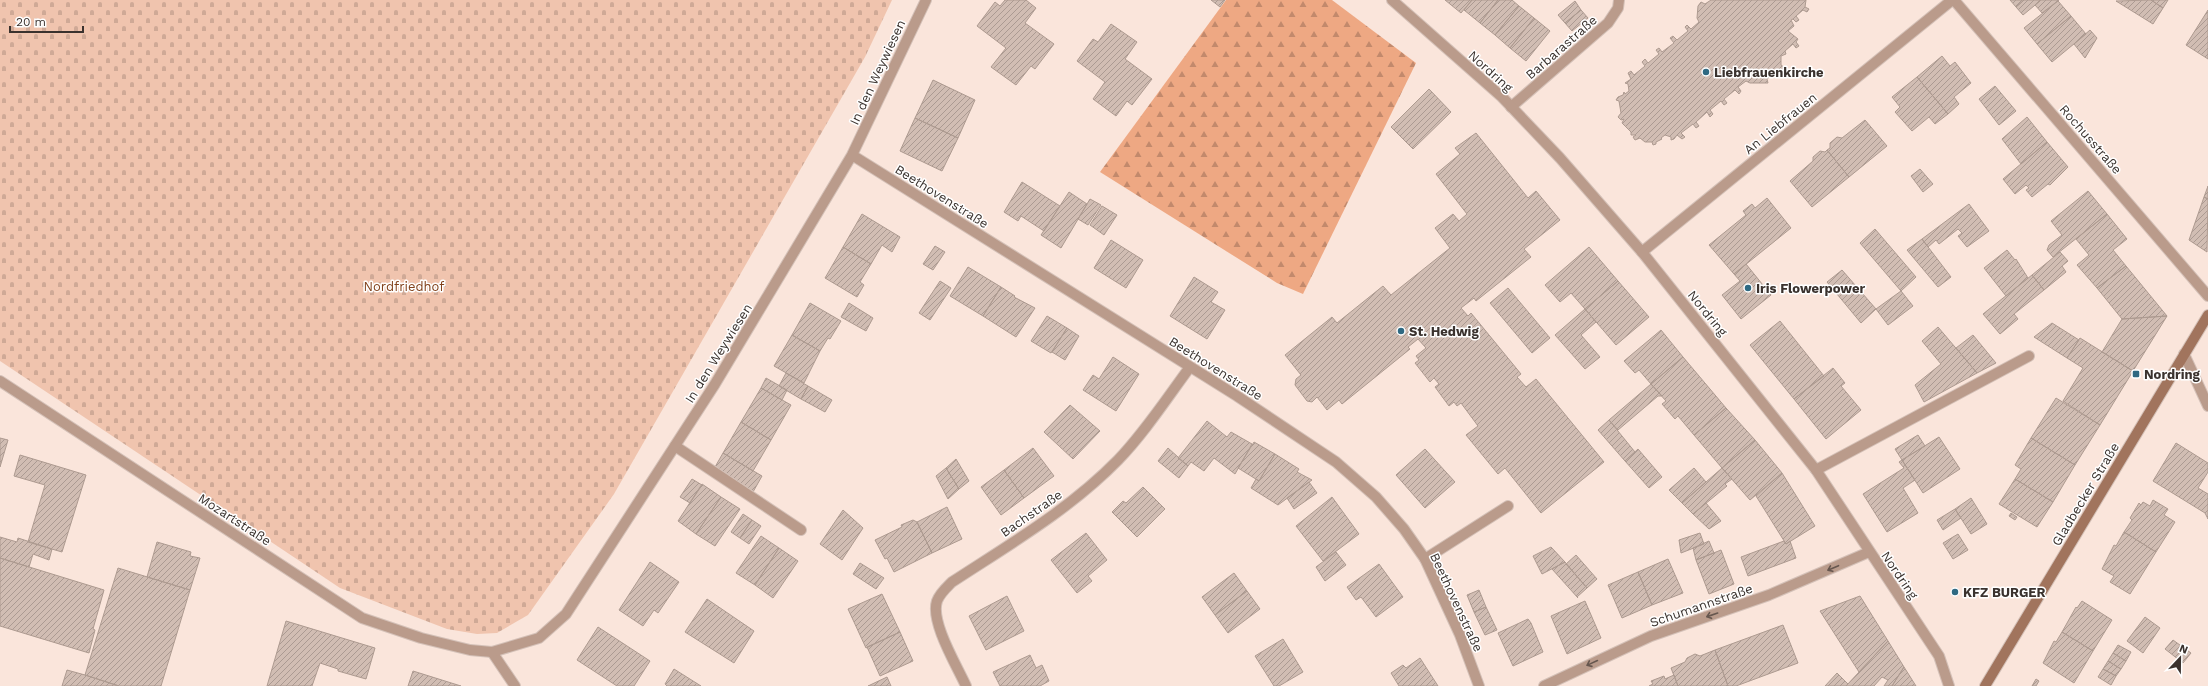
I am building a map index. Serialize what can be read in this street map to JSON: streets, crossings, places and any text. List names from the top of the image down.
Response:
{
  "streets": {
    "main road": ["Gladbecker Straße"],
    "street": [
      "Barbarastraße",
      "Nordring",
      "In den Weywiesen",
      "An Liebfrauen",
      "Rochusstraße",
      "Beethovenstraße",
      "Bachstraße",
      "Mozartstraße",
      "Schumannstraße"
    ]
  },
  "crossings": [
    ["Barbarastraße", "Nordring"],
    ["Nordring", "An Liebfrauen"],
    ["Nordring", "Schumannstraße"],
    ["In den Weywiesen", "Beethovenstraße"],
    ["In den Weywiesen", "Mozartstraße"],
    ["An Liebfrauen", "Rochusstraße"],
    ["Beethovenstraße", "Bachstraße"]
  ],
  "one_way": ["Schumannstraße"],
  "parks": ["Nordfriedhof"],
  "places": {
    "other": [
      "Liebfrauenkirche",
      "Iris Flowerpower",
      "St. Hedwig",
      "KFZ BURGER"
    ],
    "transit": ["Nordring"]
  },
  "scale_bar": "20 m",
  "north": "top"
}
